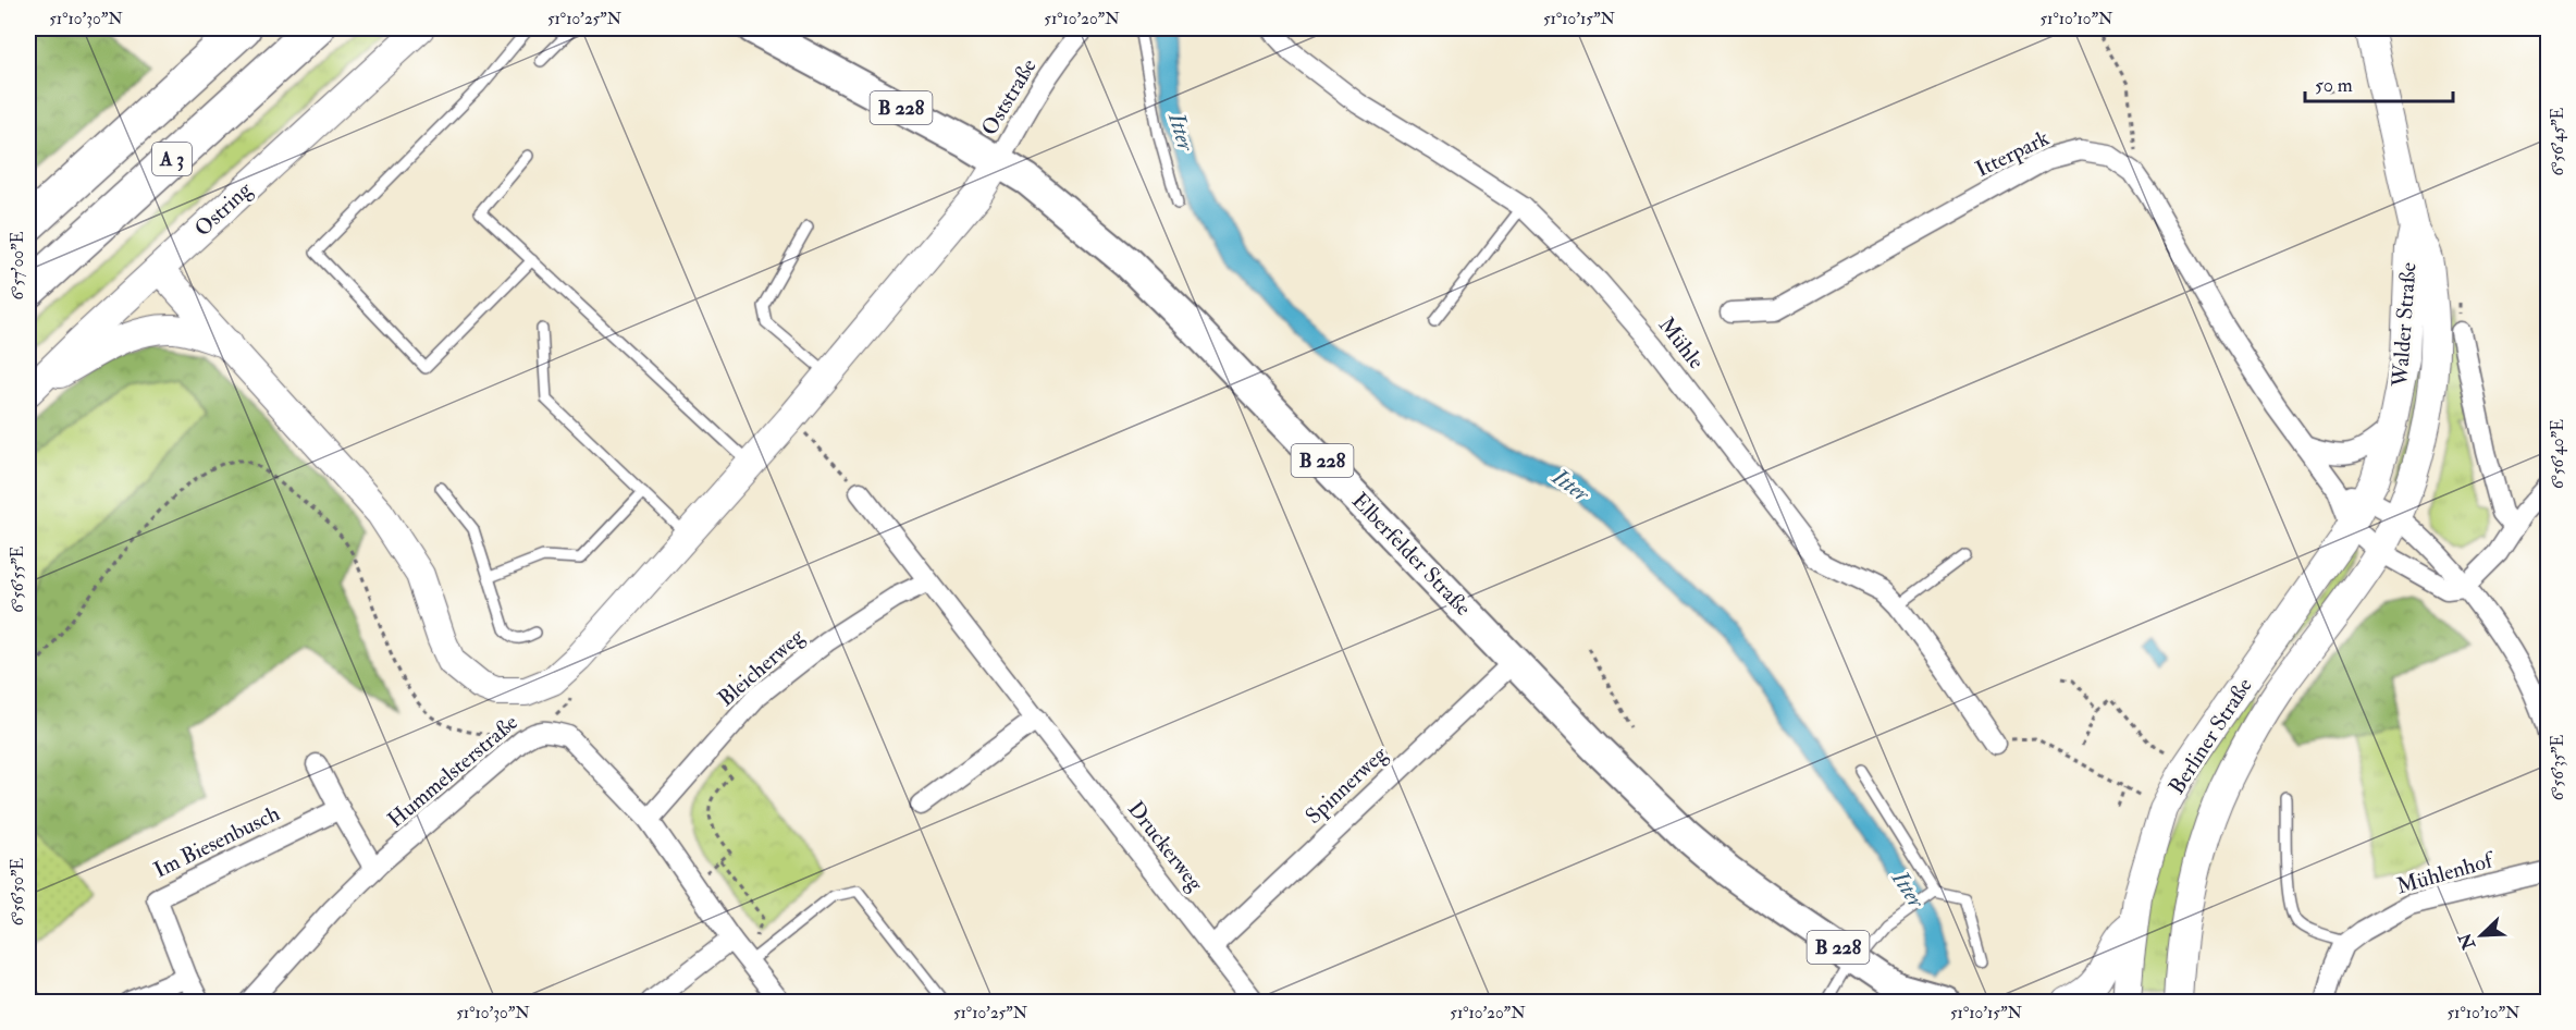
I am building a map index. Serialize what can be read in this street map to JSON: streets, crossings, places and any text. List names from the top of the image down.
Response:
{
  "streets": {
    "highway": ["A 3"],
    "main road": [
      "B 228",
      "Ostring",
      "Walder Straße",
      "Elberfelder Straße",
      "Berliner Straße"
    ],
    "street": [
      "Oststraße",
      "Itterpark",
      "Mühle",
      "Bleicherweg",
      "Hummelsterstraße",
      "Spinnerweg",
      "Im Biesenbusch",
      "Druckerweg",
      "Mühlenhof"
    ]
  },
  "crossings": [
    ["Oststraße", "Elberfelder Straße"],
    ["Itterpark", "Berliner Straße"],
    ["Walder Straße", "Berliner Straße"],
    ["Elberfelder Straße", "Spinnerweg"],
    ["Bleicherweg", "Hummelsterstraße"],
    ["Bleicherweg", "Druckerweg"],
    ["Spinnerweg", "Druckerweg"]
  ],
  "water": ["Itter"],
  "scale_bar": "50 m",
  "north": "bottom left",
  "coordinates": [
    "51°10'30\"N",
    "51°10'25\"N",
    "51°10'20\"N",
    "51°10'15\"N",
    "51°10'10\"N",
    "6°56'45\"E",
    "6°57'00\"E",
    "6°56'40\"E",
    "6°56'55\"E",
    "6°56'35\"E",
    "6°56'50\"E"
  ]
}
